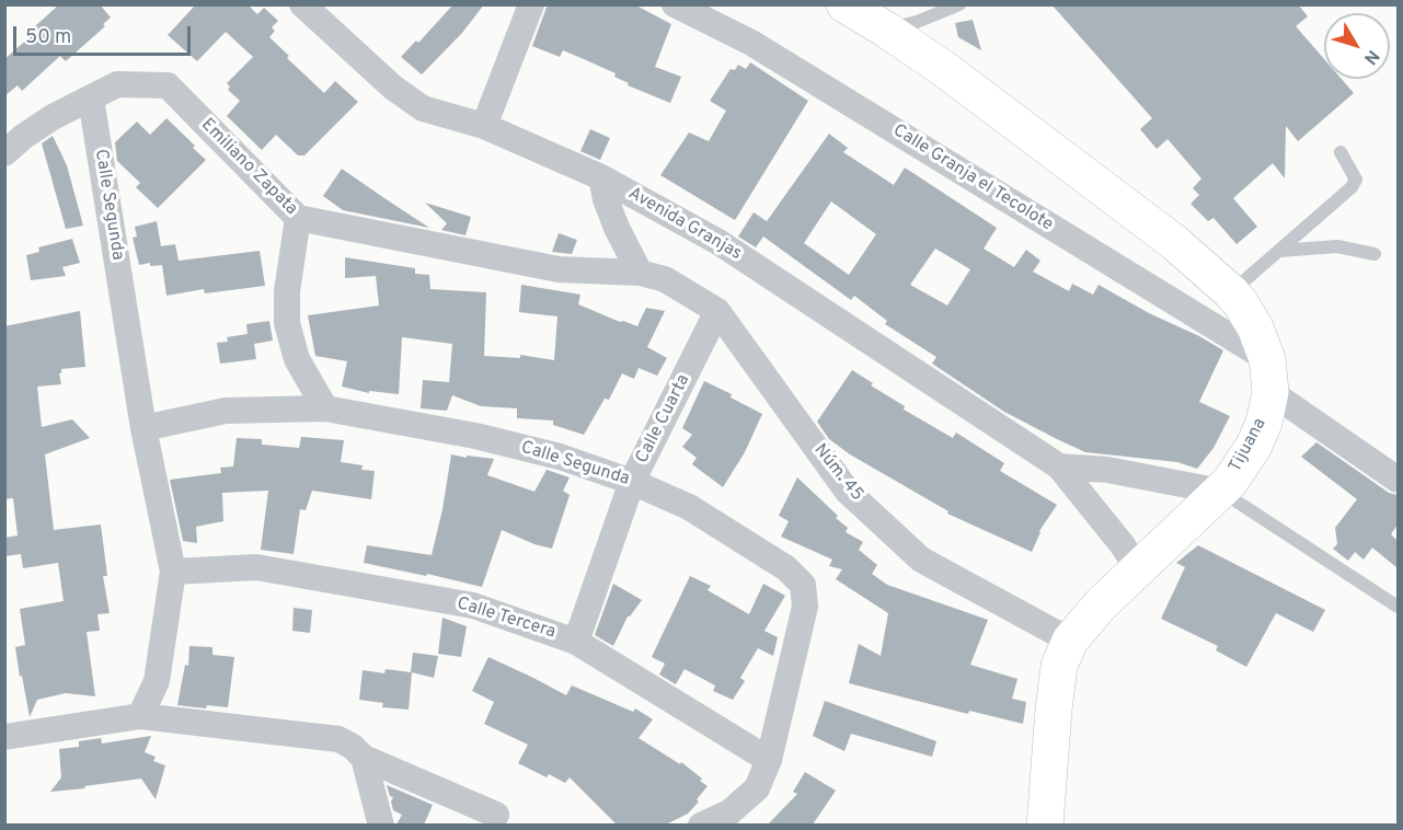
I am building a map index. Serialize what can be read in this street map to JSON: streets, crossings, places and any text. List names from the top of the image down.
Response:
{
  "streets": {
    "street": [
      "Emiliano Zapata",
      "Calle Granja el Tecolote",
      "Calle Segunda",
      "Avenida Granjas",
      "Calle Cuarta",
      "Tijuana",
      "Núm. 45",
      "Calle Tercera"
    ]
  },
  "crossings": [
    ["Emiliano Zapata", "Calle Segunda"],
    ["Emiliano Zapata", "Núm. 45"],
    ["Calle Granja el Tecolote", "Tijuana"],
    ["Calle Segunda", "Calle Cuarta"],
    ["Calle Segunda", "Calle Tercera"],
    ["Avenida Granjas", "Tijuana"],
    ["Calle Cuarta", "Núm. 45"],
    ["Calle Cuarta", "Calle Tercera"],
    ["Tijuana", "Núm. 45"]
  ],
  "scale_bar": "50 m",
  "north": "bottom right"
}
